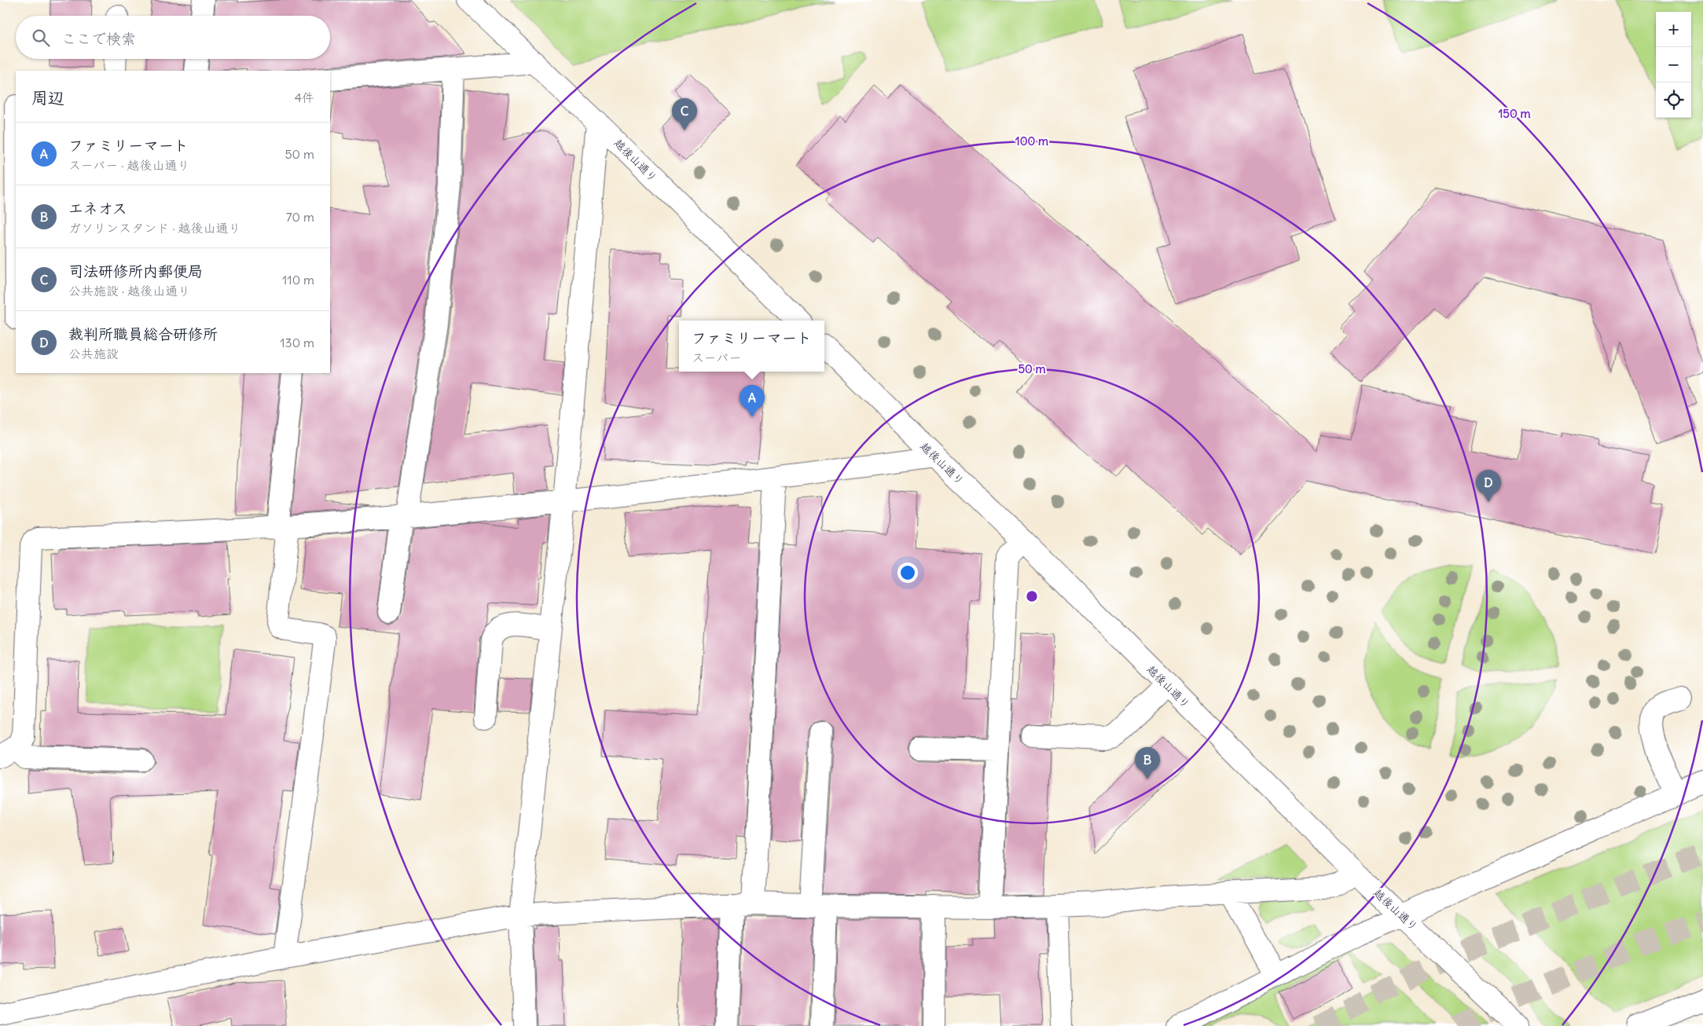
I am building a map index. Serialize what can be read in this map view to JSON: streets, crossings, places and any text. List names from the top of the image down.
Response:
{
  "streets": {
    "street": ["越後山通り"]
  },
  "page": {
    "map_buttons": ["+", "−"],
    "search": "ここで検索",
    "heading": ["周辺", "4件"],
    "pins": [
      "C",
      "A",
      "D",
      "B"
    ],
    "list": [
      {
        "mark": "A",
        "name": "ファミリーマート",
        "note": "スーパー · 越後山通り",
        "value": "50 m"
      },
      {
        "mark": "B",
        "name": "エネオス",
        "note": "ガソリンスタンド · 越後山通り",
        "value": "70 m"
      },
      {
        "mark": "C",
        "name": "司法研修所内郵便局",
        "note": "公共施設 · 越後山通り",
        "value": "110 m"
      },
      {
        "mark": "D",
        "name": "裁判所職員総合研修所",
        "note": "公共施設",
        "value": "130 m"
      }
    ],
    "popup": ["ファミリーマート", "スーパー"]
  },
  "rings": ["150 m", "100 m", "50 m"]
}
